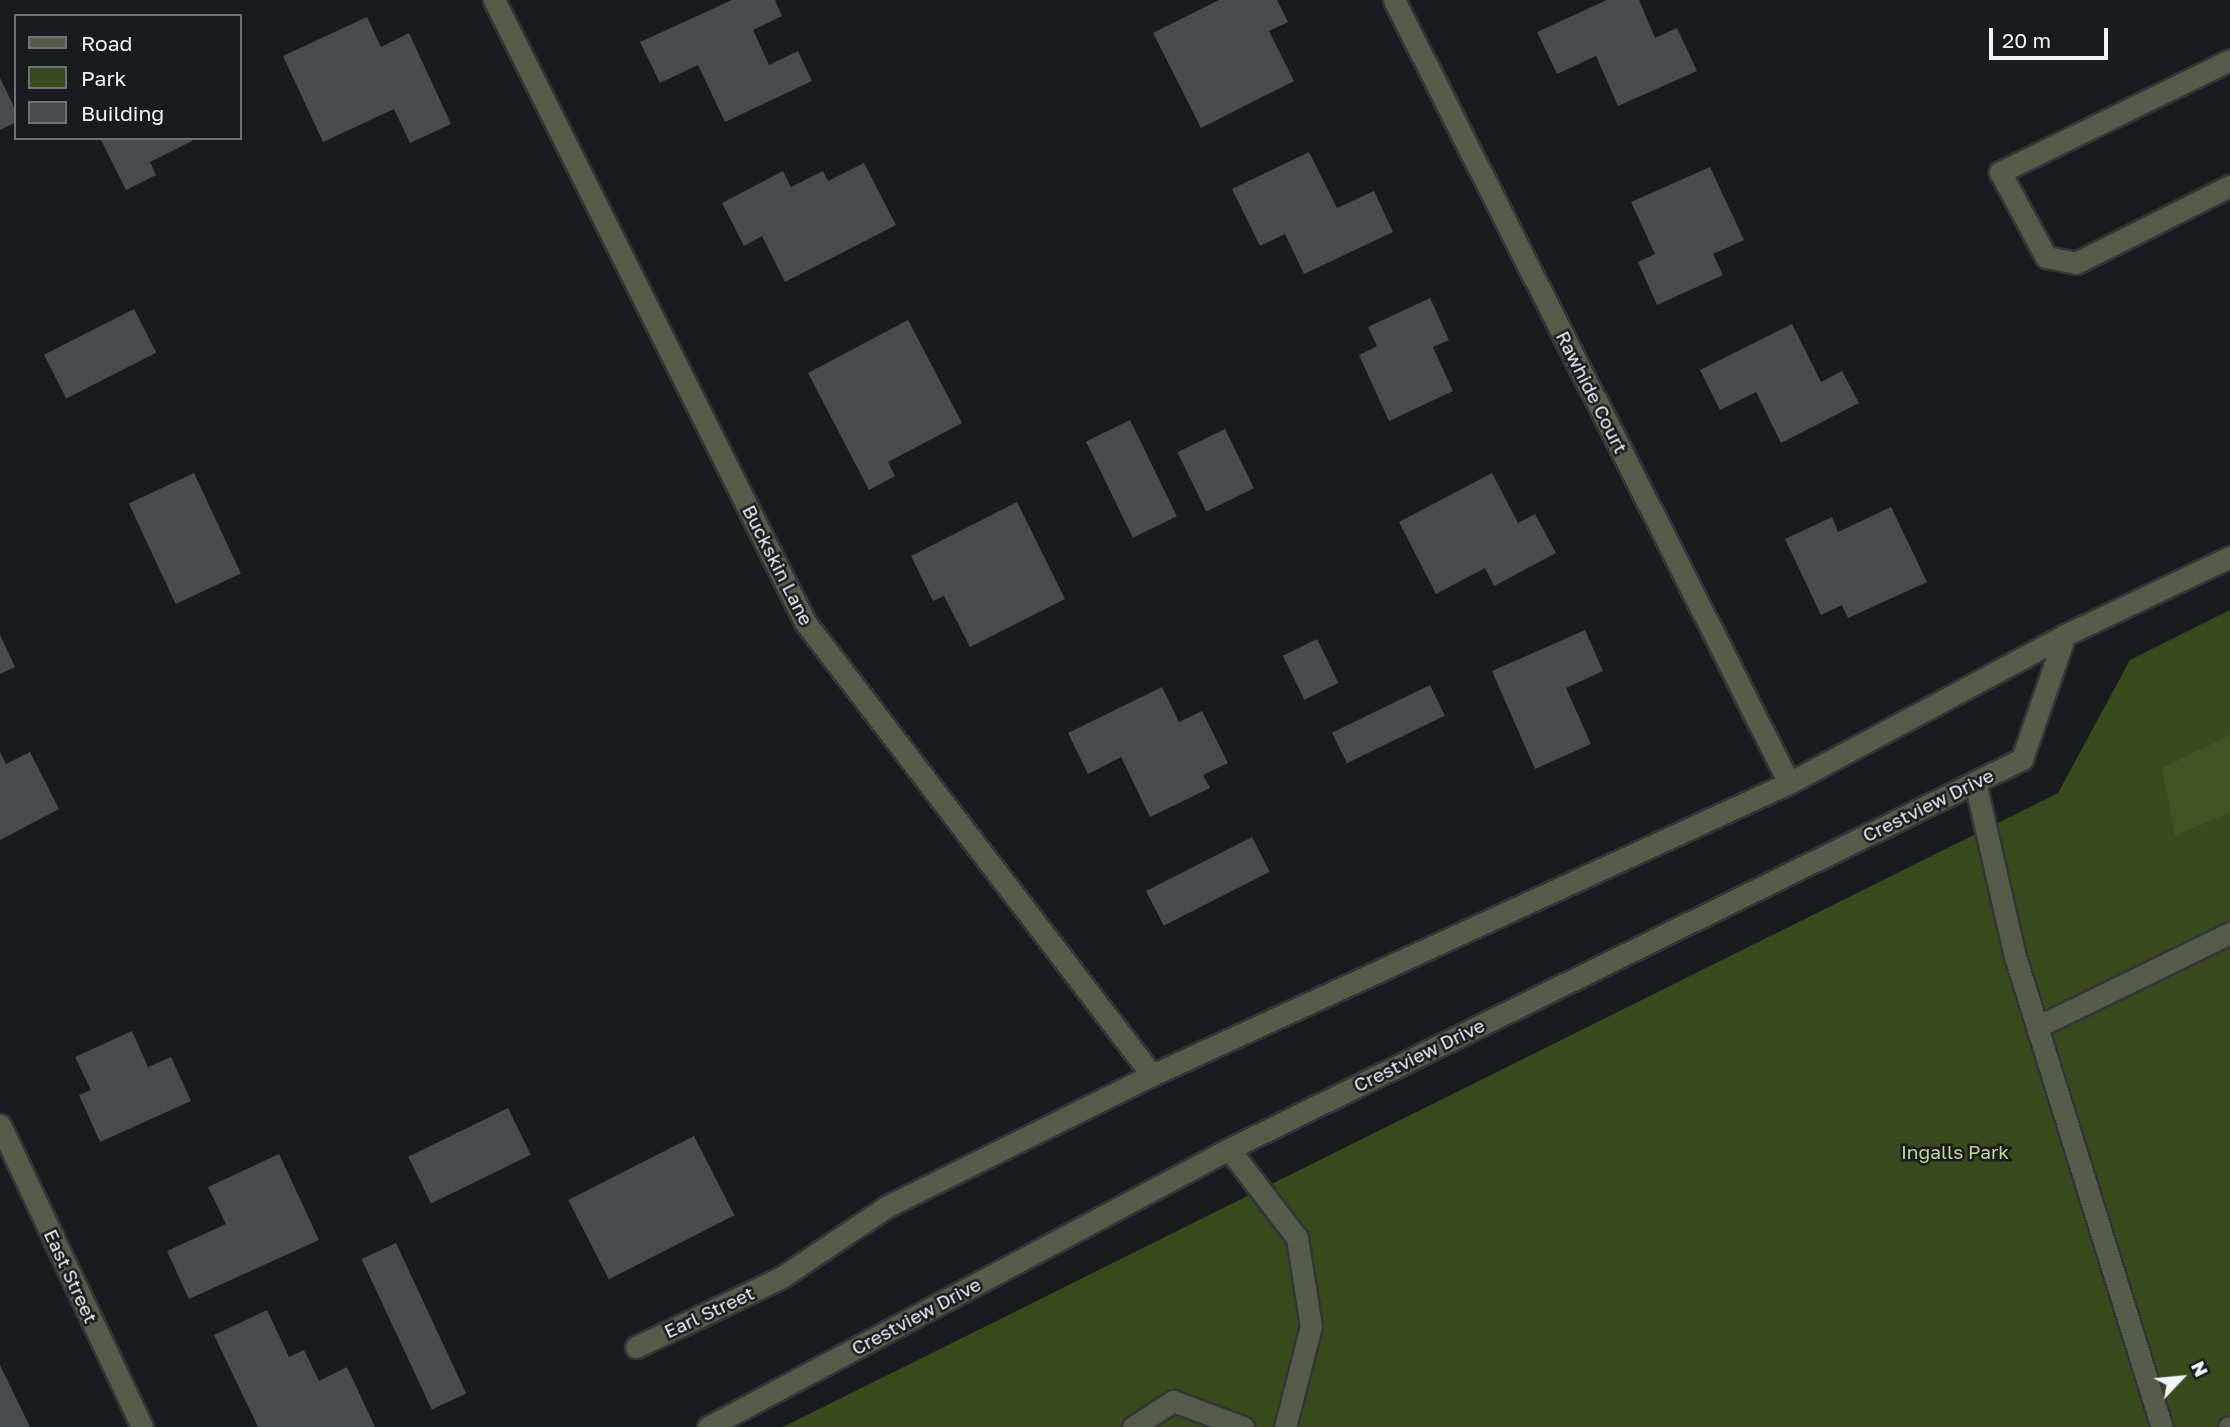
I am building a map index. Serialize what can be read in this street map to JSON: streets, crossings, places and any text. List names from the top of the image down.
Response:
{
  "streets": {
    "street": [
      "Rawhide Court",
      "Buckskin Lane",
      "Crestview Drive",
      "East Street",
      "Earl Street"
    ]
  },
  "crossings": [
    ["Buckskin Lane", "Earl Street"]
  ],
  "parks": ["Ingalls Park"],
  "legend": ["Road", "Park", "Building"],
  "scale_bar": "20 m",
  "north": "top right"
}
